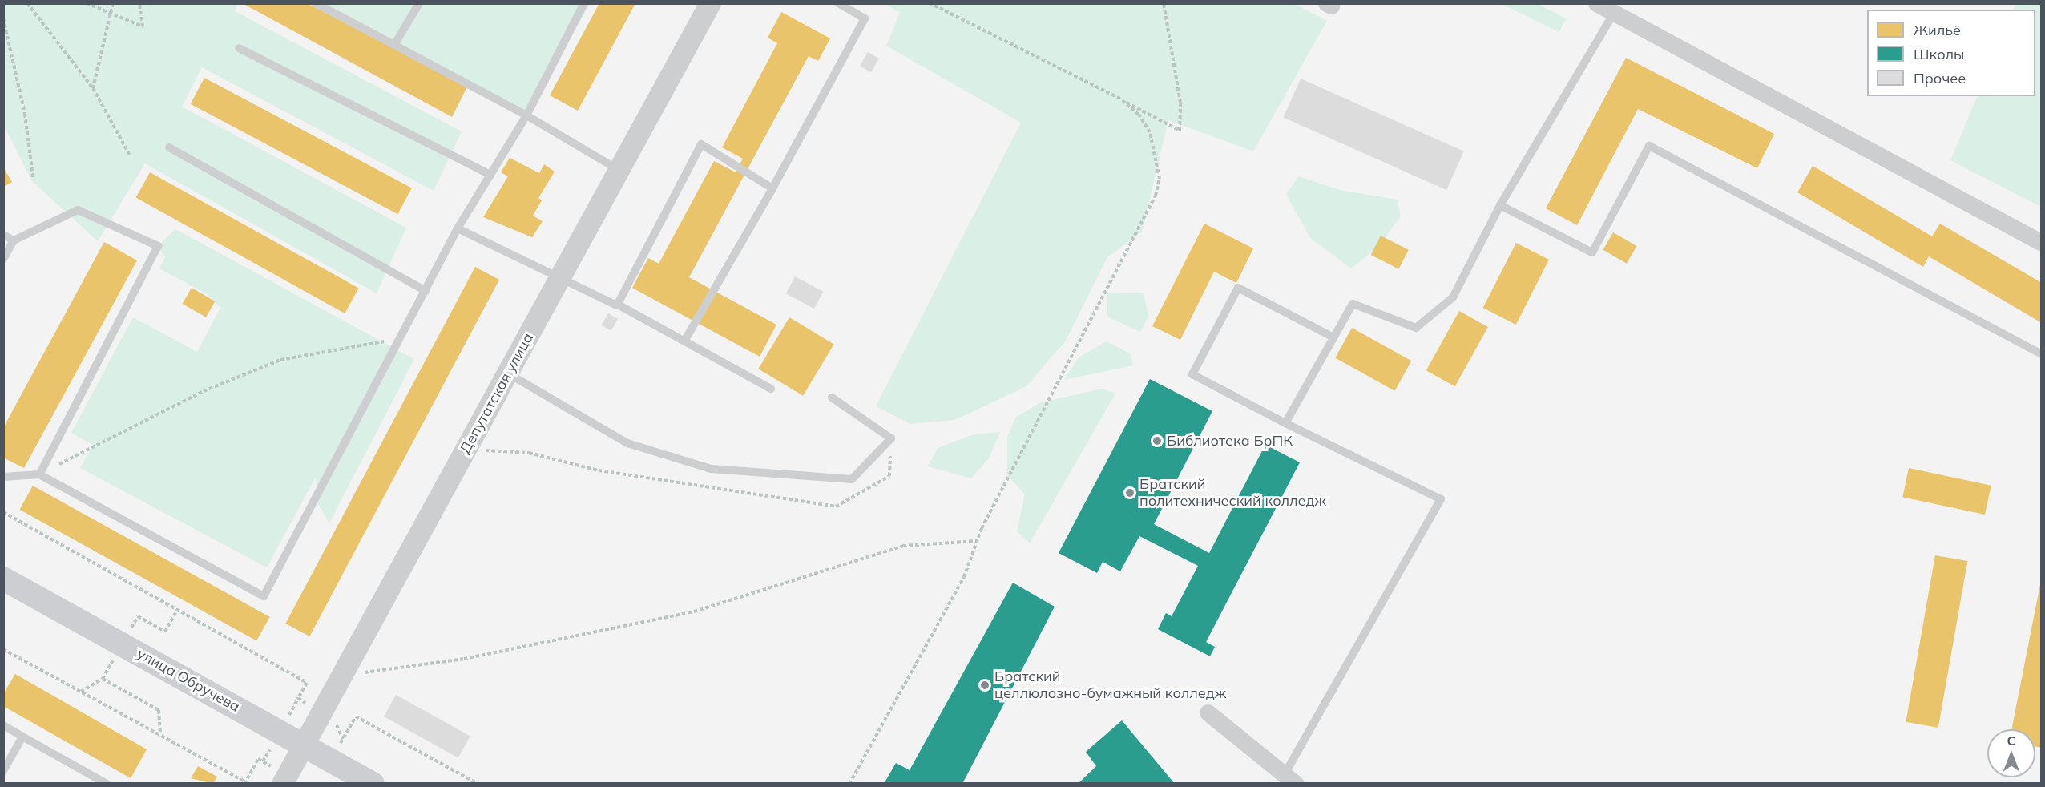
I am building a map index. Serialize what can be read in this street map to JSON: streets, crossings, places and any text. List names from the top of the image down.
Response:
{
  "streets": {
    "main road": ["улица Обручева"],
    "street": ["Депутатская улица"]
  },
  "crossings": [
    ["Депутатская улица", "улица Обручева"]
  ],
  "places": ["Библиотека БрПК", "Братский политехнический колледж", "Братский целлюлозно-бумажный колледж"],
  "legend": ["Жильё", "Школы", "Прочее"],
  "north": "top"
}
